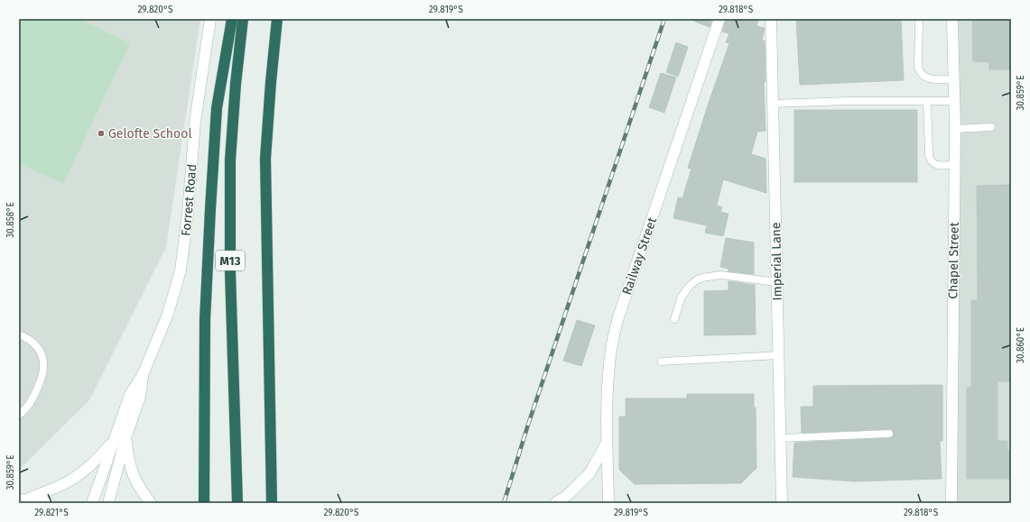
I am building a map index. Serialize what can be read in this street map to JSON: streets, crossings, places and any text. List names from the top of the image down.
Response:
{
  "streets": {
    "highway": ["M13"],
    "street": [
      "Forrest Road",
      "Railway Street",
      "Chapel Street",
      "Imperial Lane"
    ]
  },
  "places": ["Gelofte School"],
  "coordinates": [
    "29.820°S",
    "29.819°S",
    "29.818°S",
    "30.859°E",
    "30.858°E",
    "30.860°E",
    "29.821°S"
  ]
}
